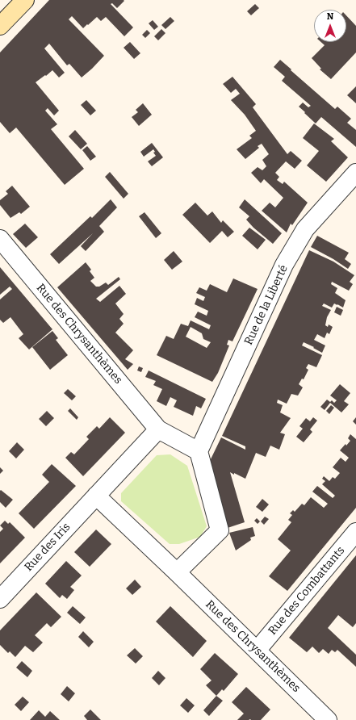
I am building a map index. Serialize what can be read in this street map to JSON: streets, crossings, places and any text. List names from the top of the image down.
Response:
{
  "streets": {
    "street": [
      "Rue de la Liberté",
      "Rue des Chrysanthèmes",
      "Rue des Iris",
      "Rue des Combattants"
    ]
  },
  "crossings": [
    ["Rue de la Liberté", "Rue des Chrysanthèmes"],
    ["Rue des Chrysanthèmes", "Rue des Iris"],
    ["Rue des Chrysanthèmes", "Rue des Combattants"]
  ],
  "north": "top"
}
